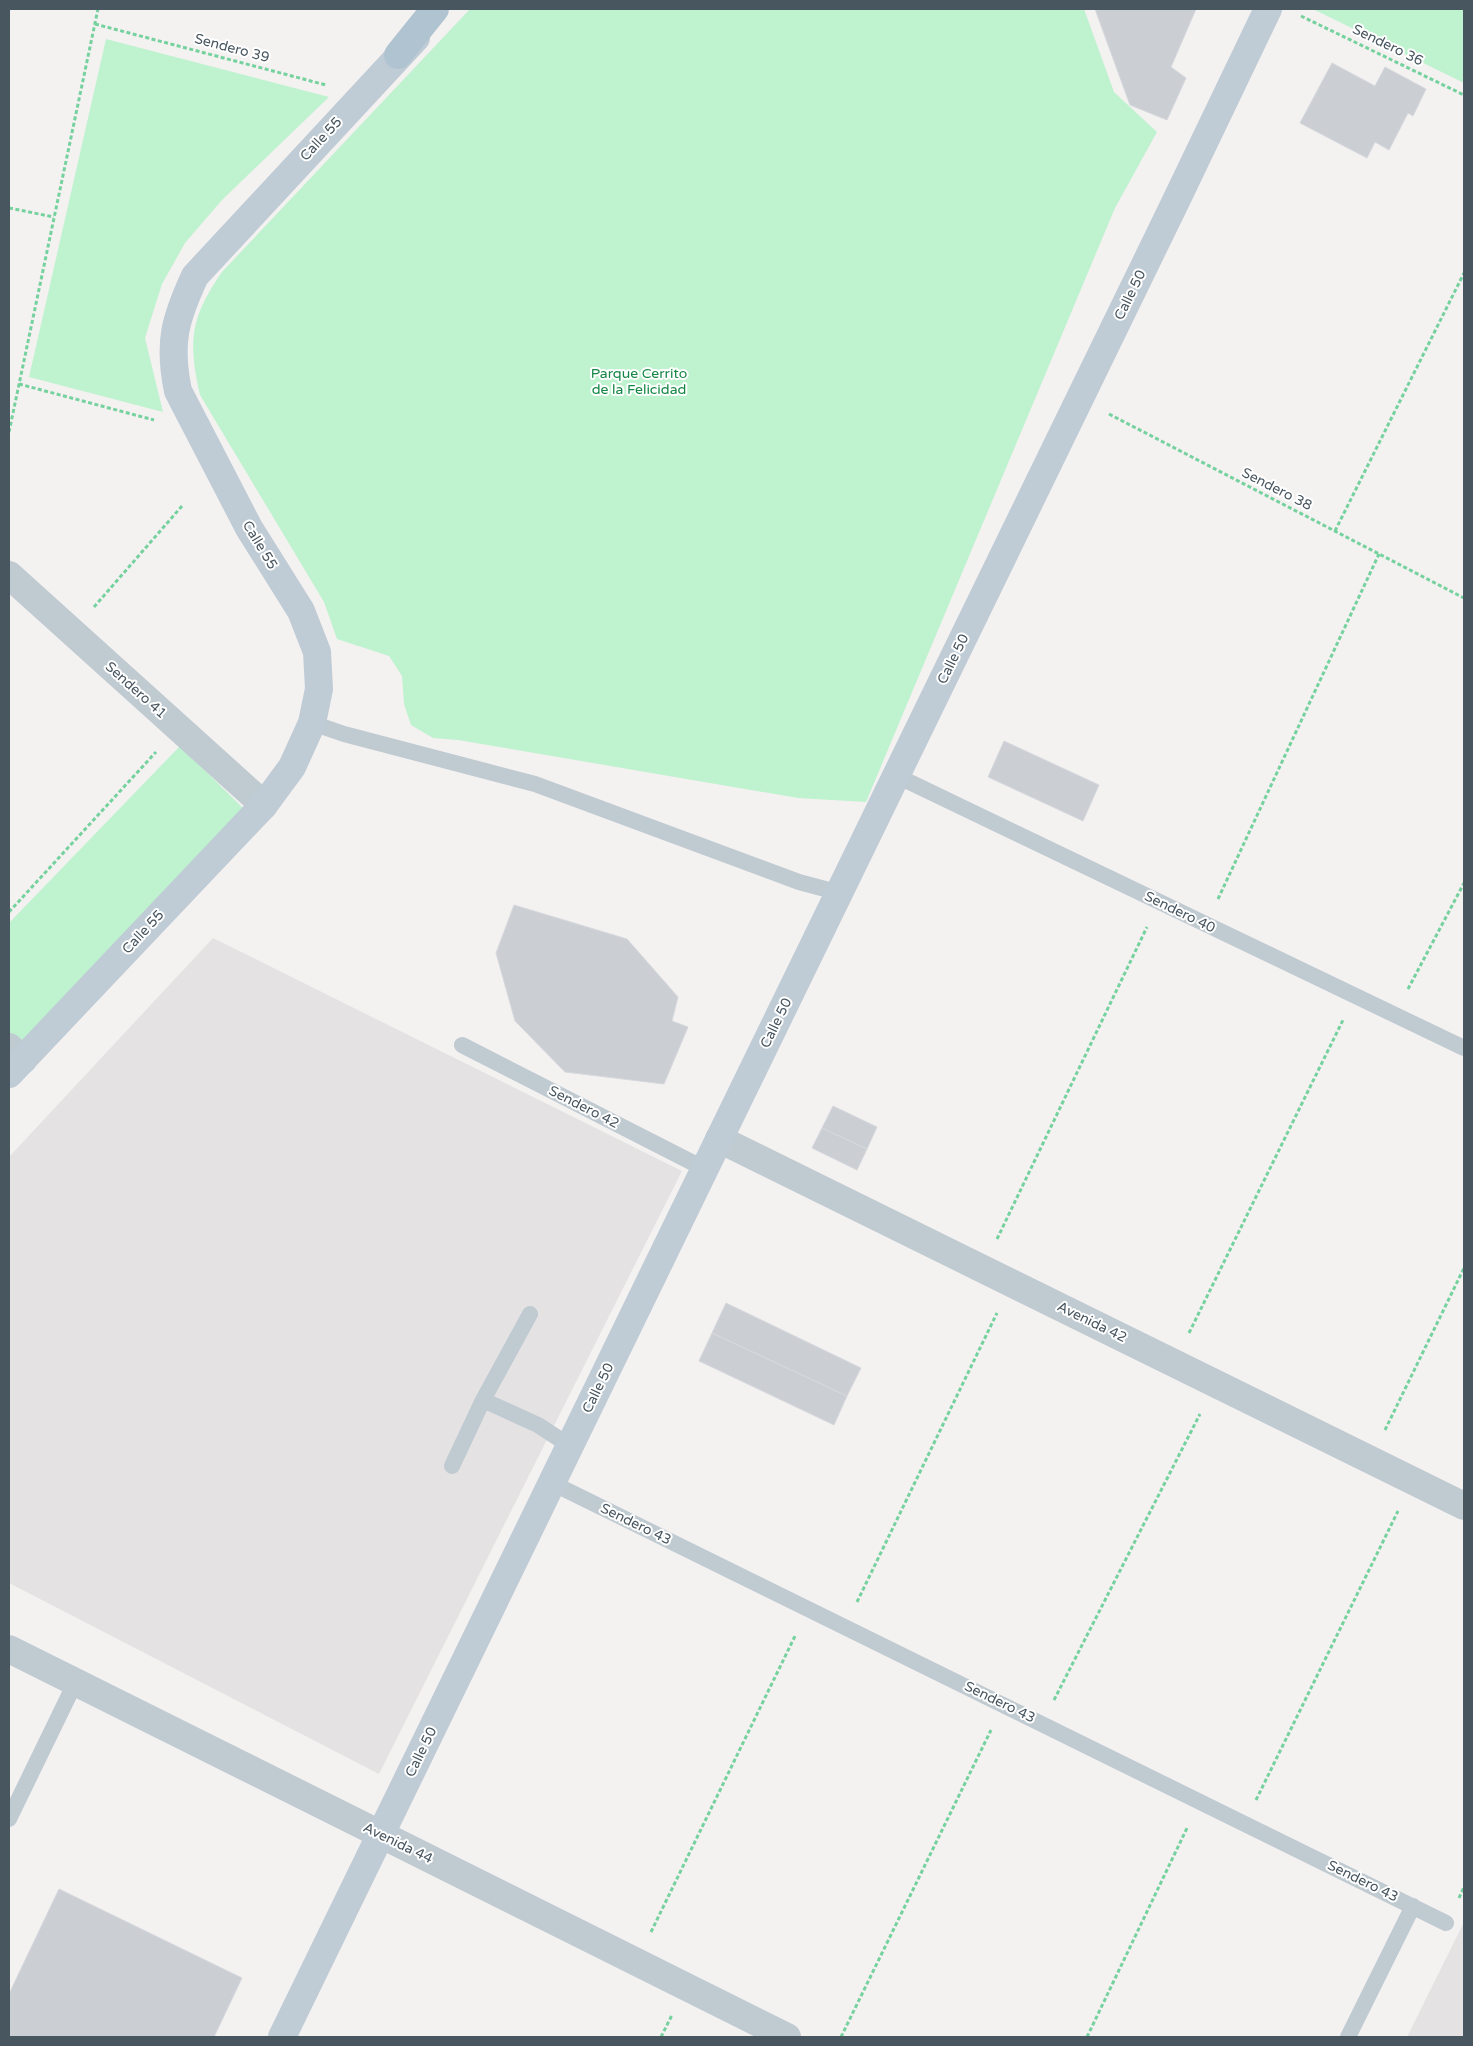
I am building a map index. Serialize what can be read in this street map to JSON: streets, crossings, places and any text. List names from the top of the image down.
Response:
{
  "streets": {
    "street": [
      "Calle 55",
      "Calle 50",
      "Sendero 41",
      "Avenida 42",
      "Avenida 44"
    ],
    "lane": ["Sendero 40", "Sendero 42", "Sendero 43"],
    "path": ["Sendero 36", "Sendero 39", "Sendero 38"]
  },
  "crossings": [
    ["Sendero 39", "Calle 55"],
    ["Calle 55", "Sendero 41"],
    ["Calle 50", "Sendero 38"],
    ["Calle 50", "Sendero 40"],
    ["Calle 50", "Sendero 42"],
    ["Calle 50", "Avenida 42"],
    ["Calle 50", "Sendero 43"],
    ["Calle 50", "Avenida 44"]
  ],
  "parks": ["Parque Cerrito de la Felicidad"]
}
